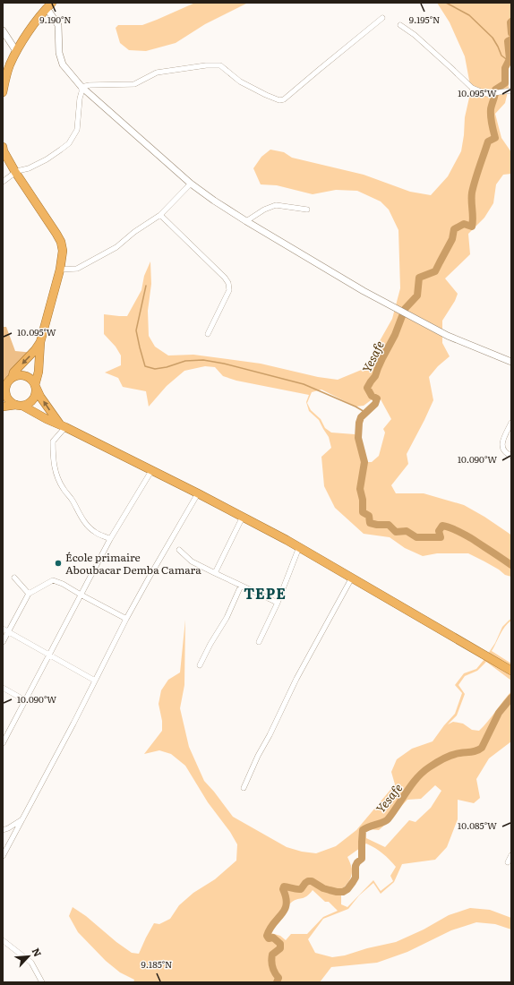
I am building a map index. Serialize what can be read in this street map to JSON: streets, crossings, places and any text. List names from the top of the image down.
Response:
{
  "districts": ["TEPE"],
  "water": ["Yesafe"],
  "places": ["École primaire Aboubacar Demba Camara"],
  "north": "top right",
  "coordinates": [
    "9.190°N",
    "9.195°N",
    "10.095°W",
    "10.090°W",
    "10.085°W",
    "9.185°N"
  ]
}
